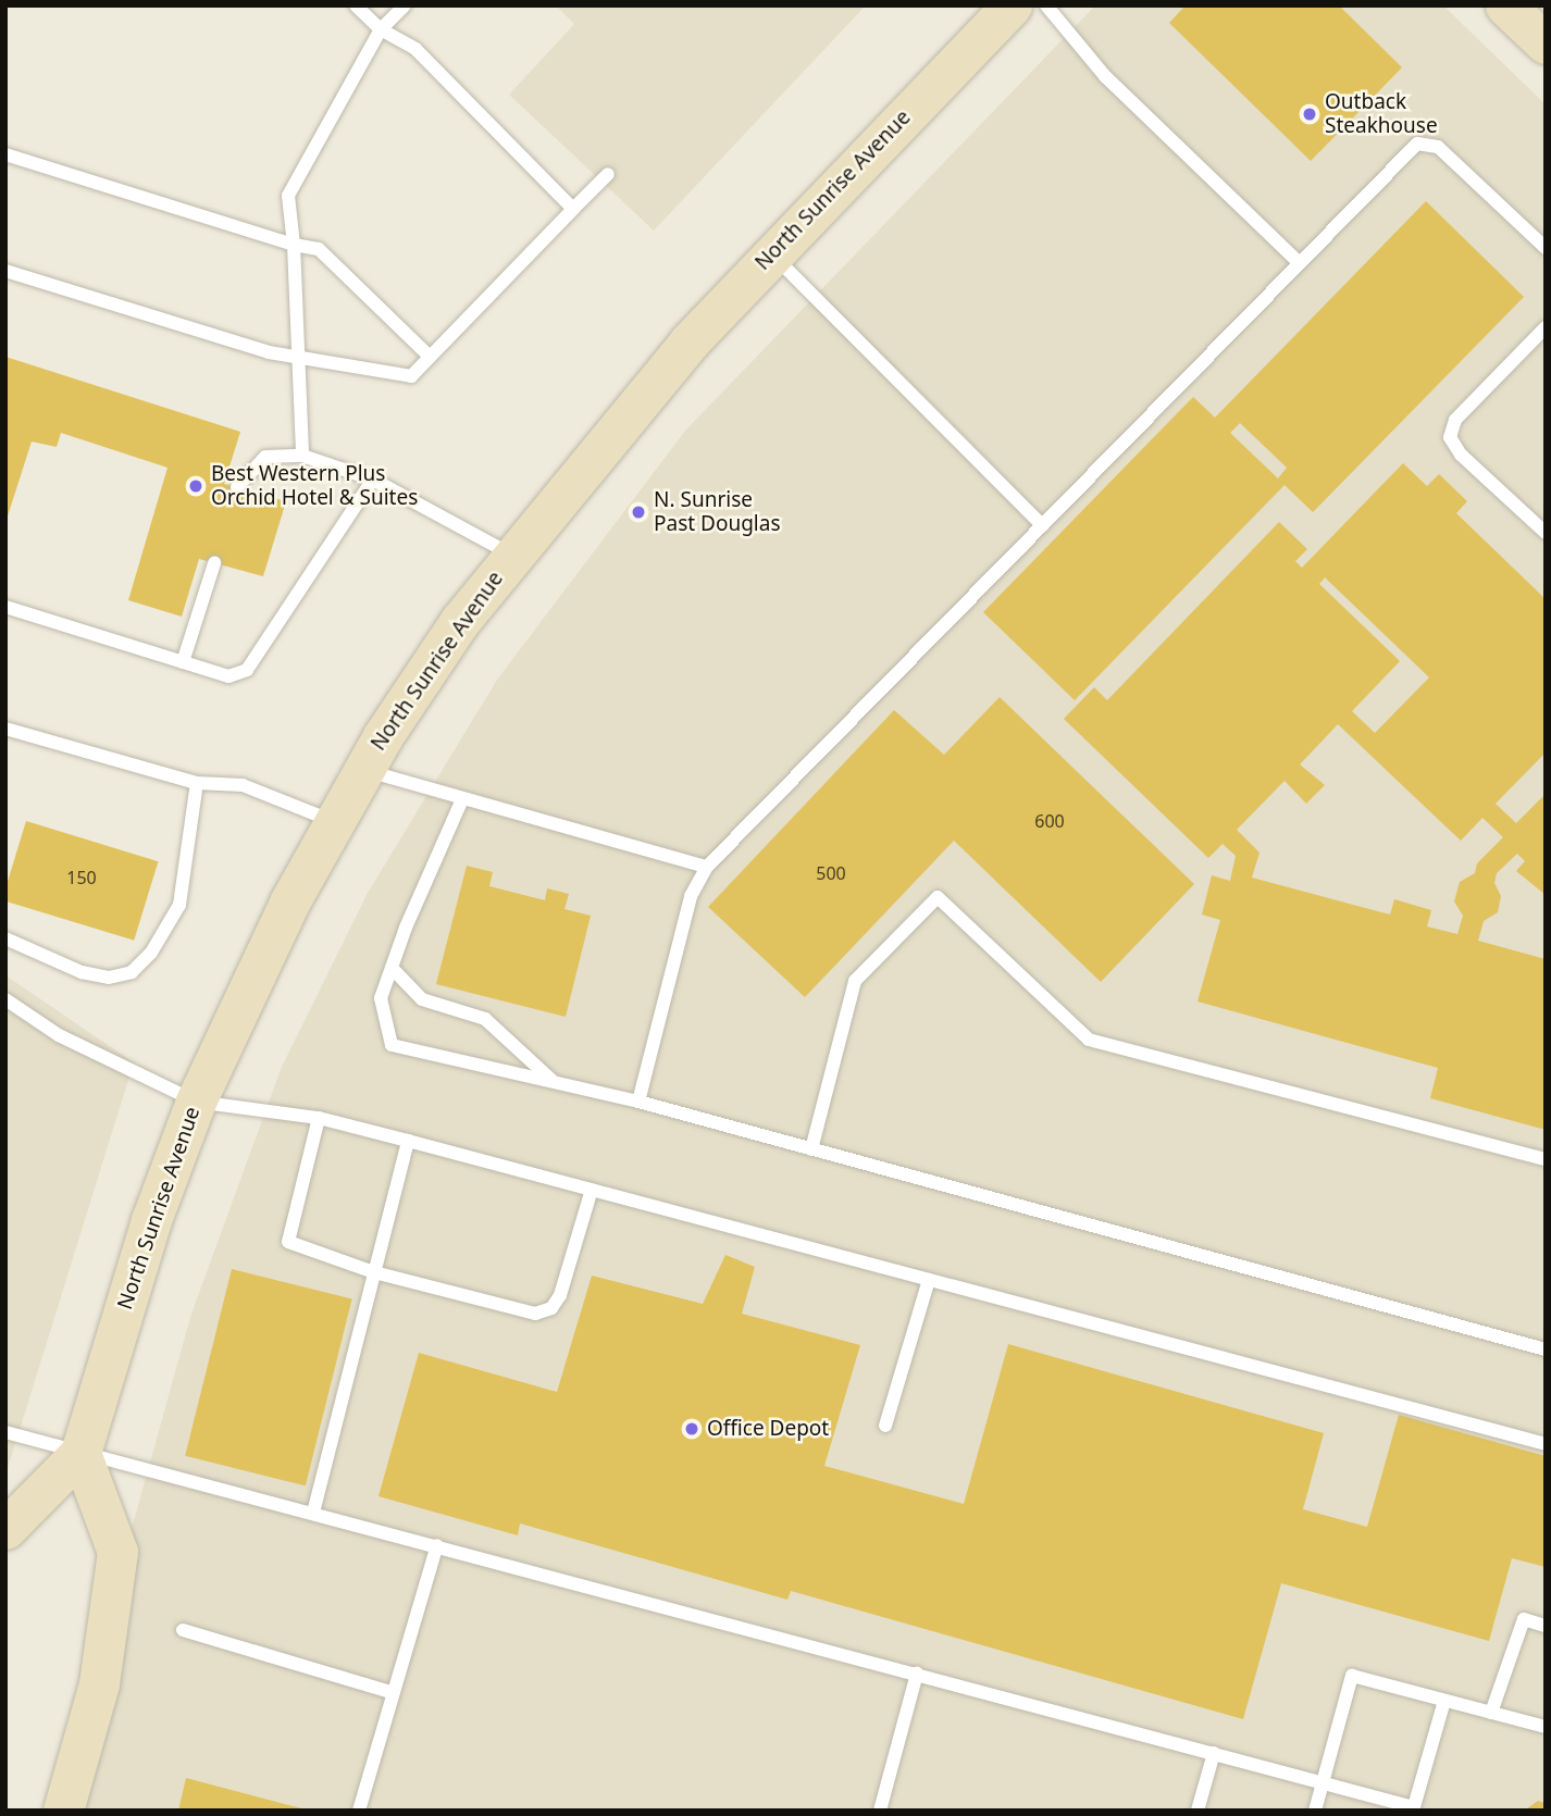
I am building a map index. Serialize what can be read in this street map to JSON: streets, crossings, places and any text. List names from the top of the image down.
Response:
{
  "streets": {
    "main road": ["North Sunrise Avenue"]
  },
  "places": [
    "Outback Steakhouse",
    "Best Western Plus Orchid Hotel & Suites",
    "N. Sunrise Past Douglas",
    "Office Depot"
  ],
  "house_numbers": ["600", "500", "150"]
}
